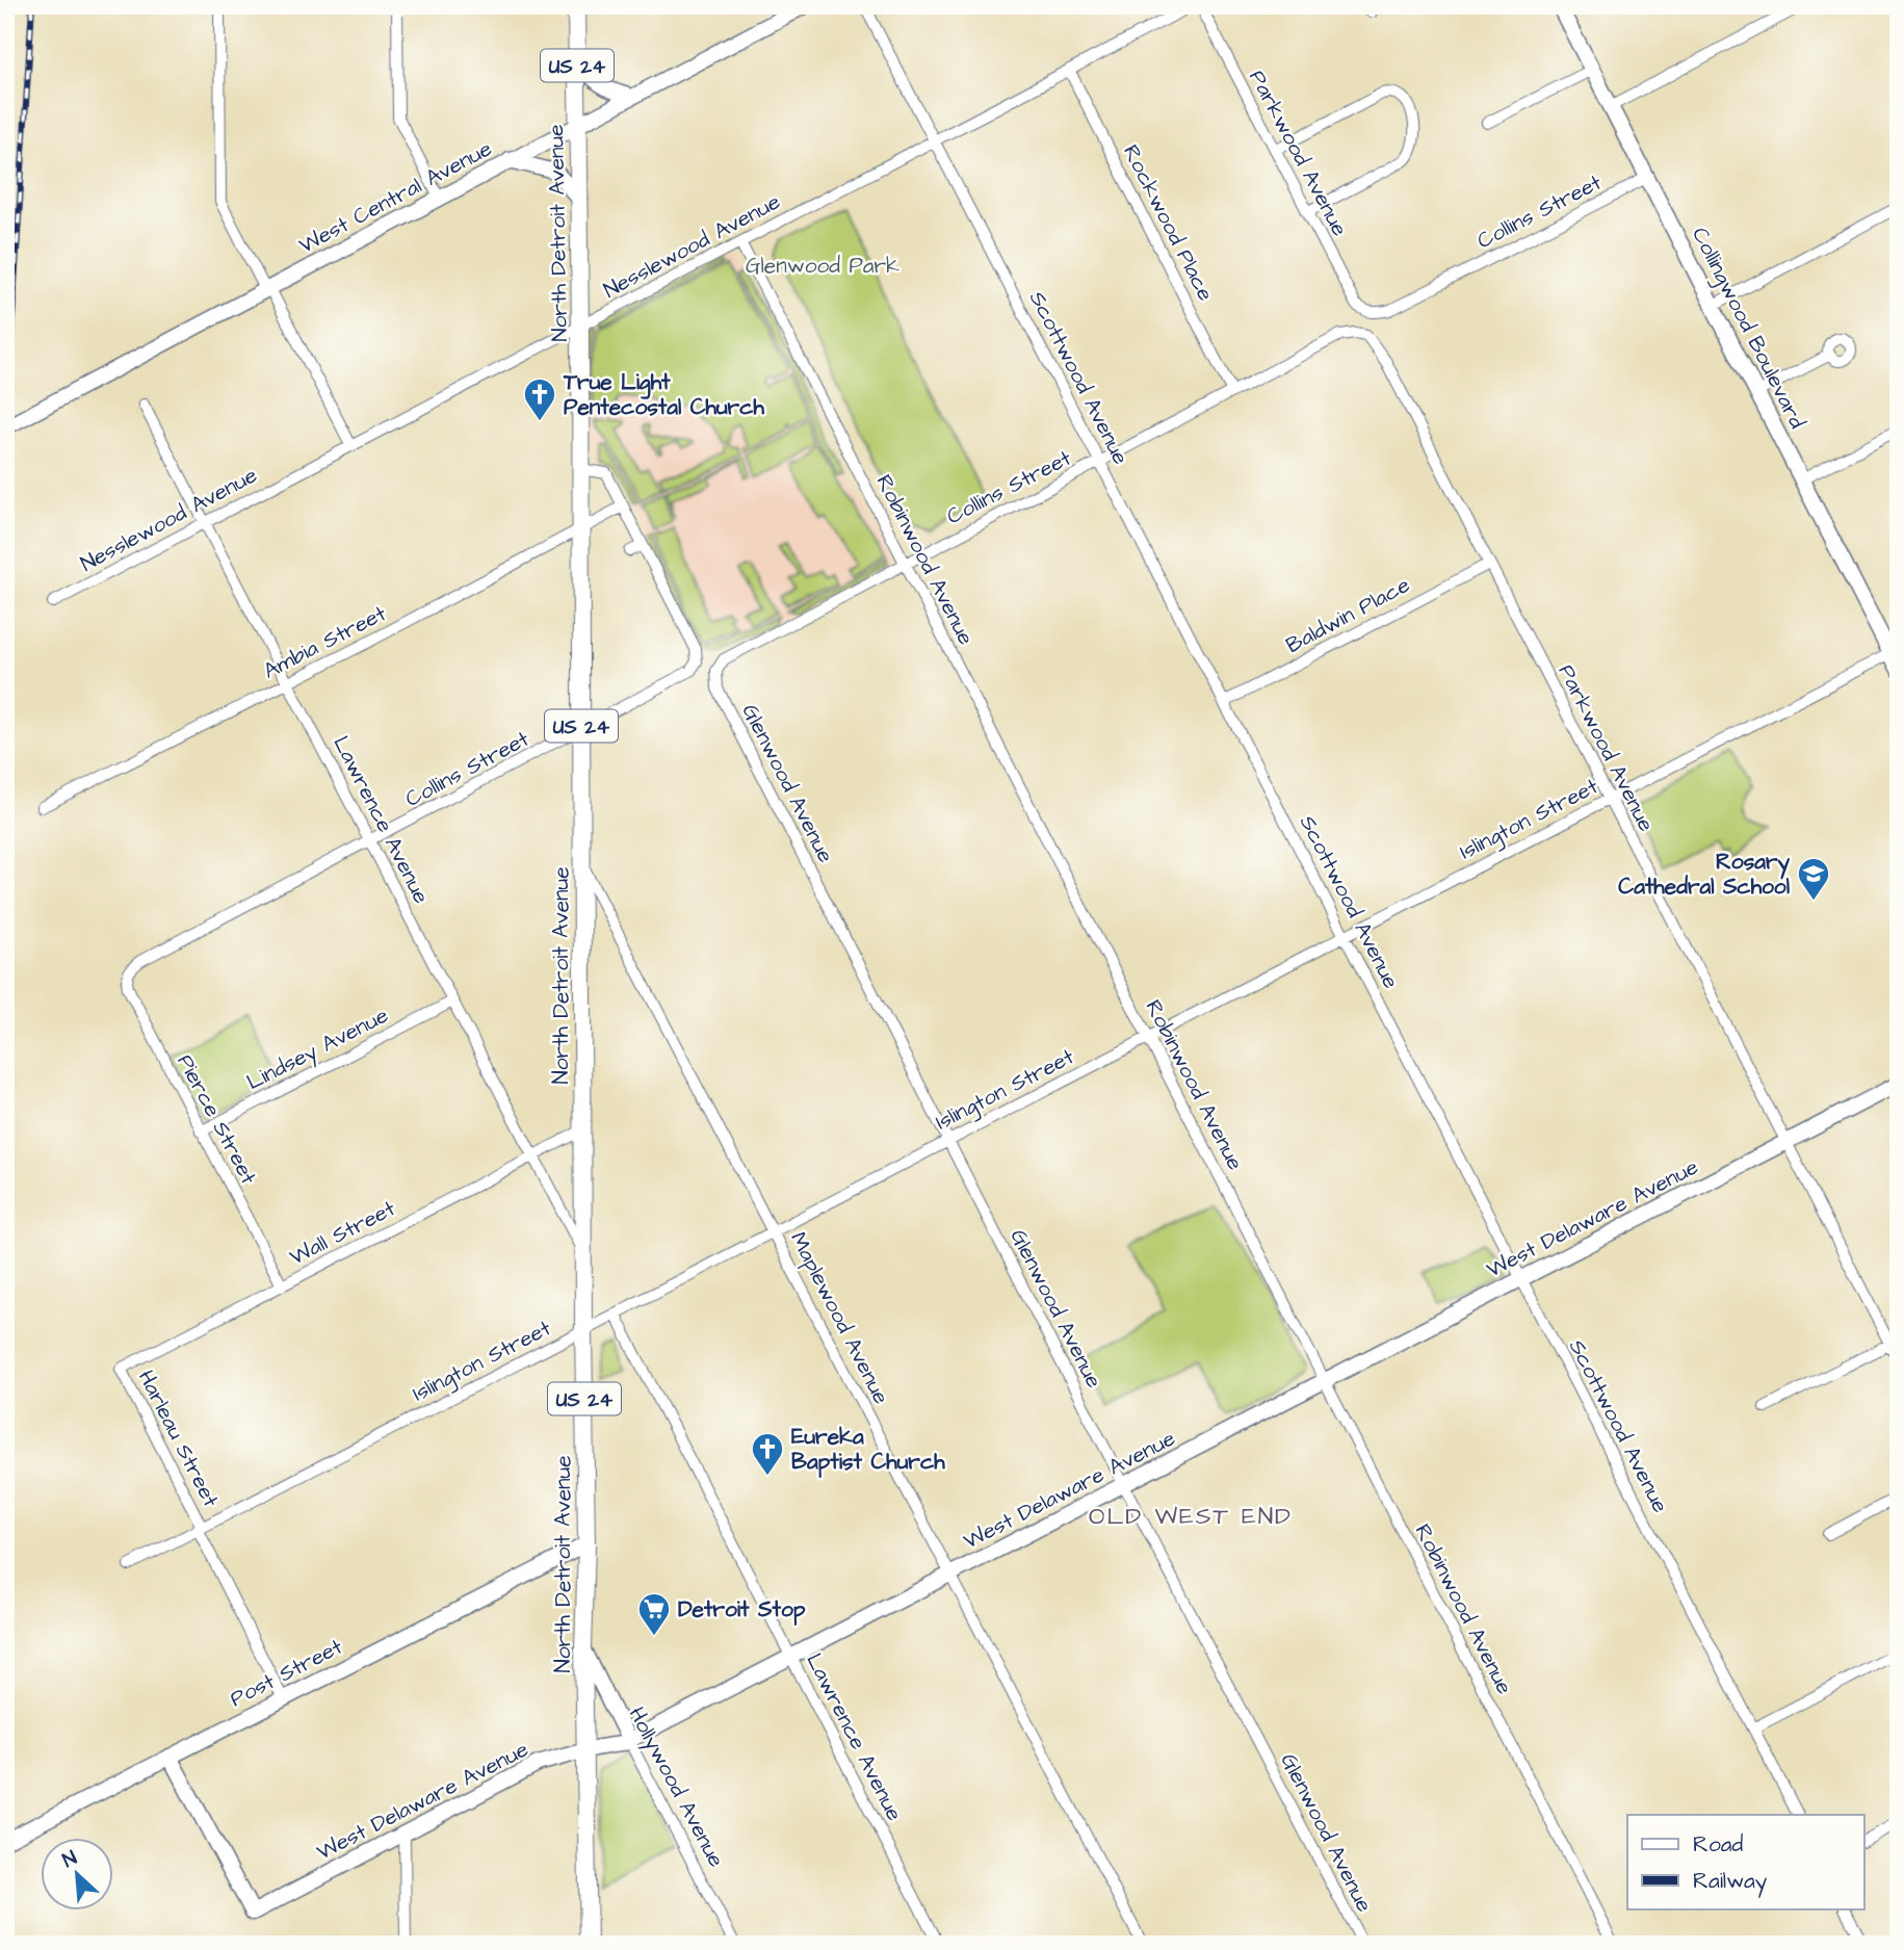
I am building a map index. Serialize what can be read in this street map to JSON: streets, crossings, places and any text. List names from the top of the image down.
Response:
{
  "streets": {
    "main road": ["US 24", "North Detroit Avenue"],
    "street": [
      "Parkwood Avenue",
      "West Central Avenue",
      "Collins Street",
      "Rockwood Place",
      "Nesslewood Avenue",
      "Collingwood Boulevard",
      "Scottwood Avenue",
      "Robinwood Avenue",
      "Baldwin Place",
      "Ambia Street",
      "Glenwood Avenue",
      "Islington Street",
      "Lawrence Avenue",
      "Lindsey Avenue",
      "Pierce Street",
      "West Delaware Avenue",
      "Wall Street",
      "Maplewood Avenue",
      "Harleau Street",
      "Post Street",
      "Hollywood Avenue"
    ]
  },
  "crossings": [
    ["Parkwood Avenue", "Collins Street"],
    ["Parkwood Avenue", "Baldwin Place"],
    ["Parkwood Avenue", "Islington Street"],
    ["Parkwood Avenue", "West Delaware Avenue"],
    ["West Central Avenue", "North Detroit Avenue"],
    ["Collins Street", "Rockwood Place"],
    ["Collins Street", "North Detroit Avenue"],
    ["Collins Street", "Collingwood Boulevard"],
    ["Collins Street", "Scottwood Avenue"],
    ["Collins Street", "Robinwood Avenue"],
    ["Collins Street", "Glenwood Avenue"],
    ["Collins Street", "Lawrence Avenue"],
    ["Collins Street", "Pierce Street"],
    ["Rockwood Place", "Nesslewood Avenue"],
    ["North Detroit Avenue", "Nesslewood Avenue"],
    ["North Detroit Avenue", "Ambia Street"],
    ["North Detroit Avenue", "Islington Street"],
    ["North Detroit Avenue", "Lawrence Avenue"],
    ["North Detroit Avenue", "West Delaware Avenue"],
    ["North Detroit Avenue", "Wall Street"],
    ["North Detroit Avenue", "Maplewood Avenue"],
    ["North Detroit Avenue", "Post Street"],
    ["North Detroit Avenue", "Hollywood Avenue"],
    ["Nesslewood Avenue", "Scottwood Avenue"],
    ["Nesslewood Avenue", "Robinwood Avenue"],
    ["Nesslewood Avenue", "Lawrence Avenue"],
    ["Collingwood Boulevard", "Islington Street"],
    ["Scottwood Avenue", "Baldwin Place"],
    ["Scottwood Avenue", "Islington Street"],
    ["Scottwood Avenue", "West Delaware Avenue"],
    ["Robinwood Avenue", "Islington Street"],
    ["Robinwood Avenue", "West Delaware Avenue"],
    ["Ambia Street", "Lawrence Avenue"],
    ["Glenwood Avenue", "Islington Street"],
    ["Glenwood Avenue", "West Delaware Avenue"],
    ["Islington Street", "Lawrence Avenue"],
    ["Islington Street", "Maplewood Avenue"],
    ["Islington Street", "Harleau Street"],
    ["Lawrence Avenue", "Lindsey Avenue"],
    ["Lawrence Avenue", "West Delaware Avenue"],
    ["Lawrence Avenue", "Wall Street"],
    ["Lindsey Avenue", "Pierce Street"],
    ["Pierce Street", "Wall Street"],
    ["West Delaware Avenue", "Maplewood Avenue"],
    ["West Delaware Avenue", "Post Street"],
    ["West Delaware Avenue", "Hollywood Avenue"],
    ["Wall Street", "Harleau Street"],
    ["Harleau Street", "Post Street"]
  ],
  "districts": ["OLD WEST END"],
  "parks": ["Glenwood Park"],
  "places": {
    "church": ["True Light Pentecostal Church", "Eureka Baptist Church"],
    "school or university": ["Rosary Cathedral School"],
    "supermarket": ["Detroit Stop"]
  },
  "legend": ["Road", "Railway"],
  "north": "top left"
}
